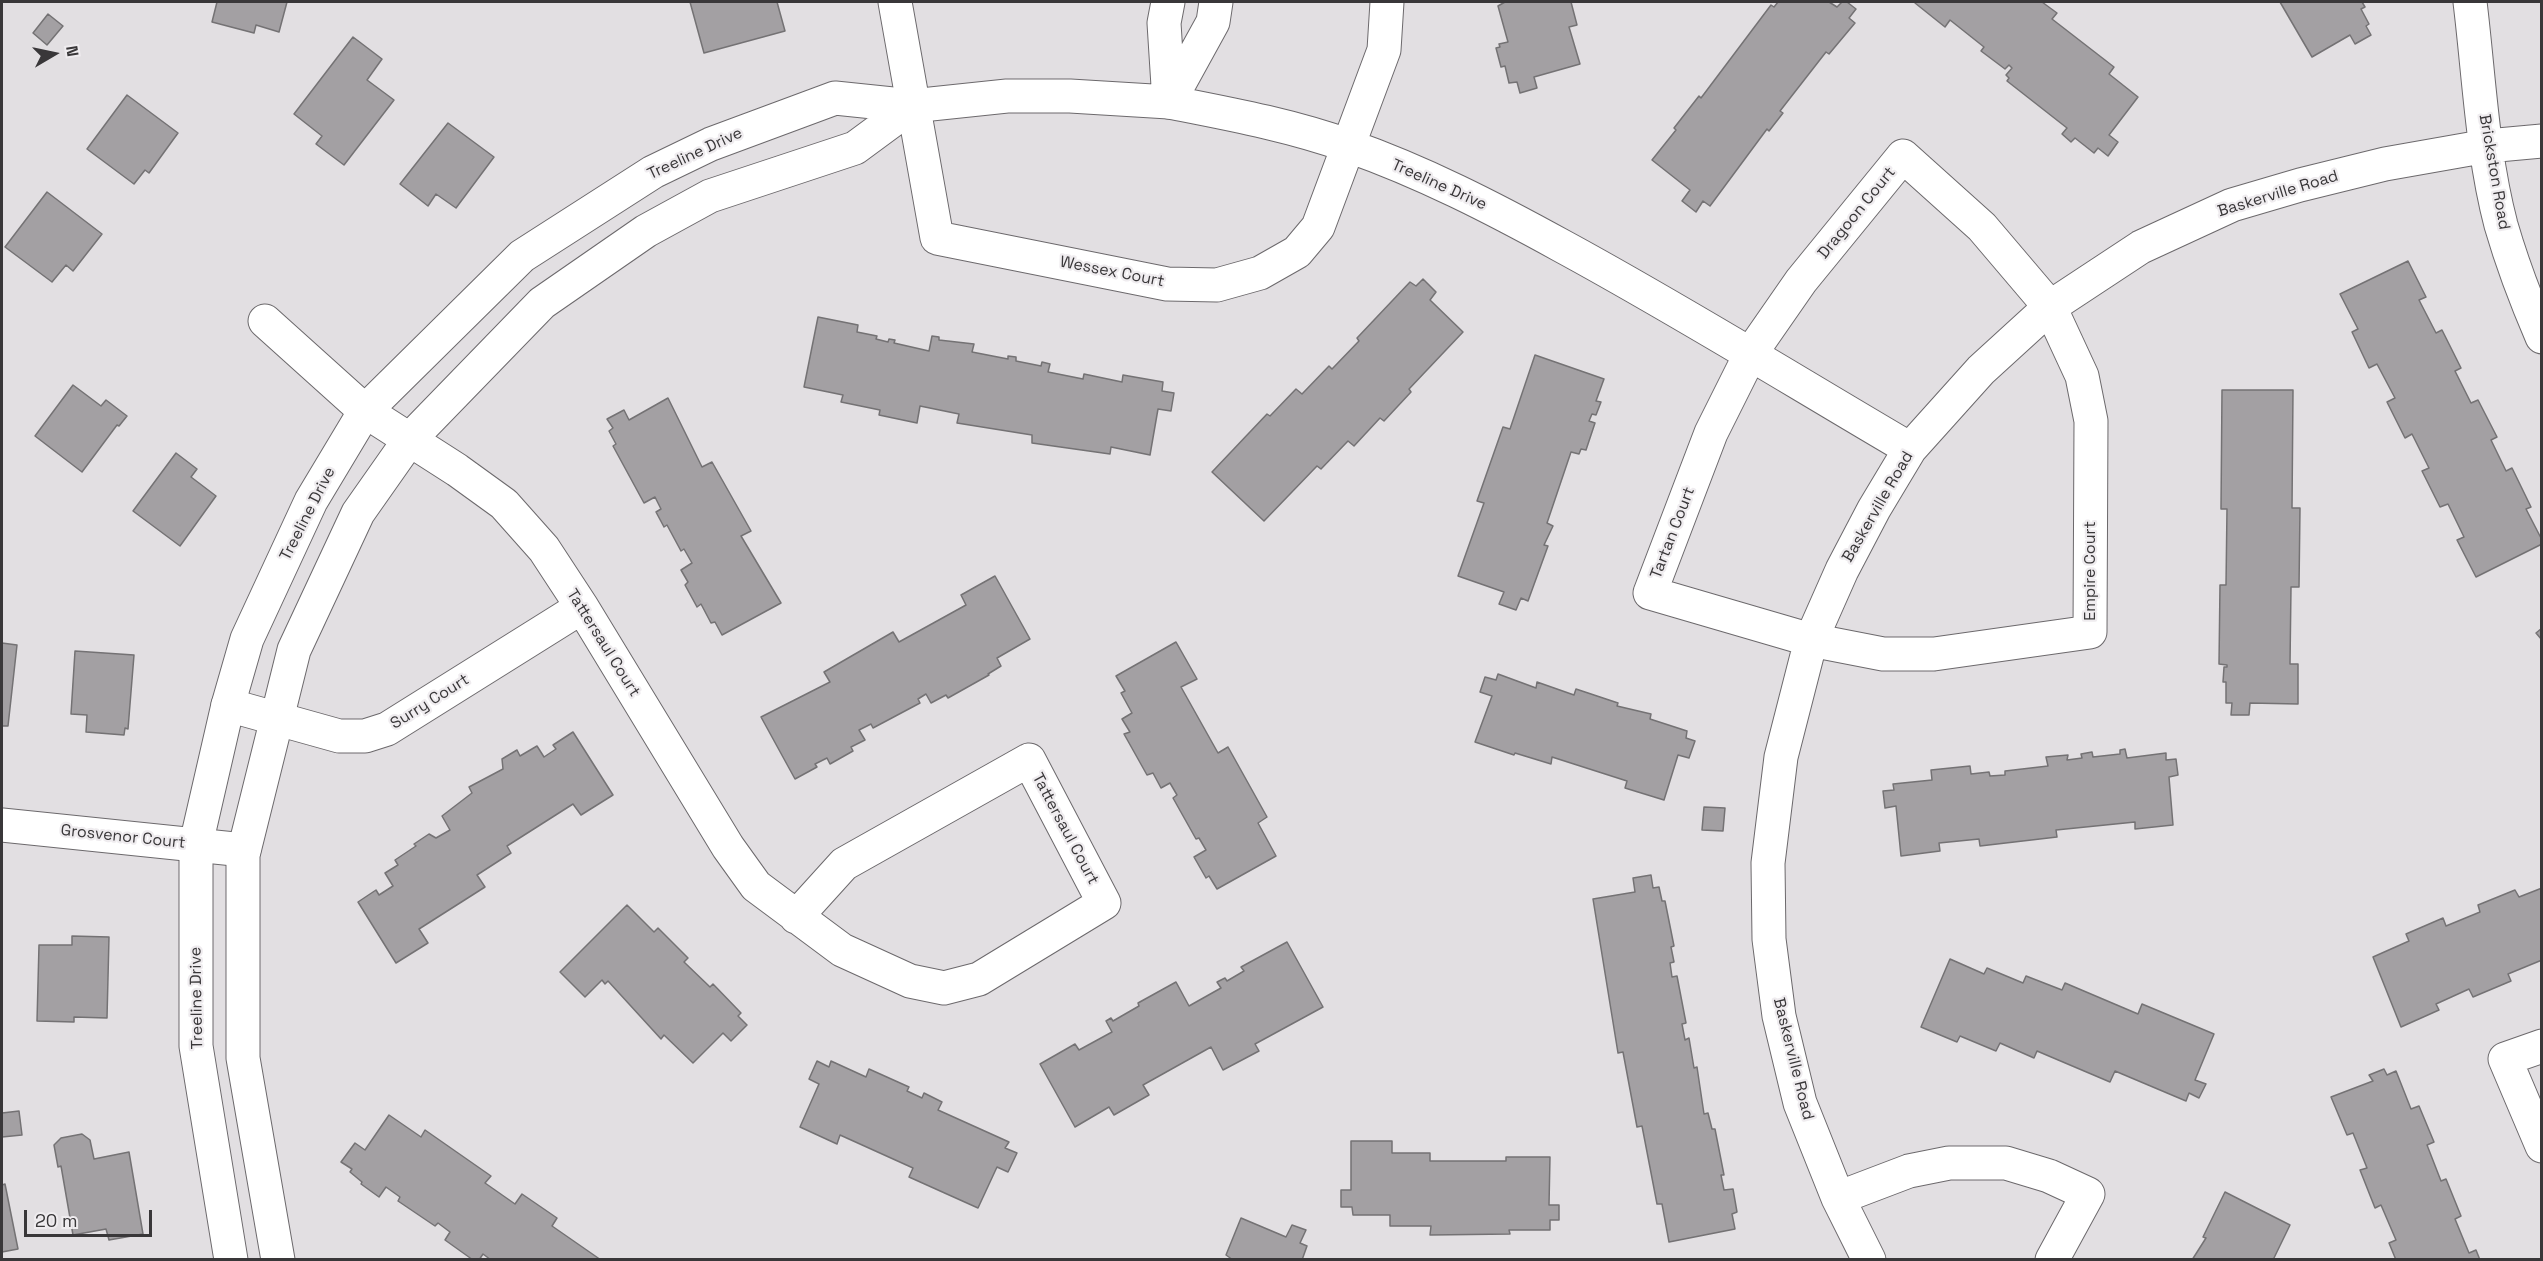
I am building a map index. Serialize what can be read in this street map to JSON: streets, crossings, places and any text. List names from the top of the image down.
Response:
{
  "streets": {
    "street": [
      "Treeline Drive",
      "Brickston Road",
      "Baskerville Road",
      "Dragoon Court",
      "Wessex Court",
      "Tartan Court",
      "Empire Court",
      "Tattersaul Court",
      "Surry Court",
      "Grosvenor Court"
    ]
  },
  "crossings": [
    ["Treeline Drive", "Baskerville Road"],
    ["Treeline Drive", "Dragoon Court"],
    ["Treeline Drive", "Wessex Court"],
    ["Treeline Drive", "Tartan Court"],
    ["Treeline Drive", "Tattersaul Court"],
    ["Treeline Drive", "Surry Court"],
    ["Treeline Drive", "Grosvenor Court"],
    ["Brickston Road", "Baskerville Road"],
    ["Baskerville Road", "Dragoon Court"],
    ["Baskerville Road", "Tartan Court"],
    ["Baskerville Road", "Empire Court"],
    ["Dragoon Court", "Tartan Court"],
    ["Dragoon Court", "Empire Court"],
    ["Tartan Court", "Empire Court"],
    ["Tattersaul Court", "Surry Court"]
  ],
  "scale_bar": "20 m",
  "north": "right"
}
